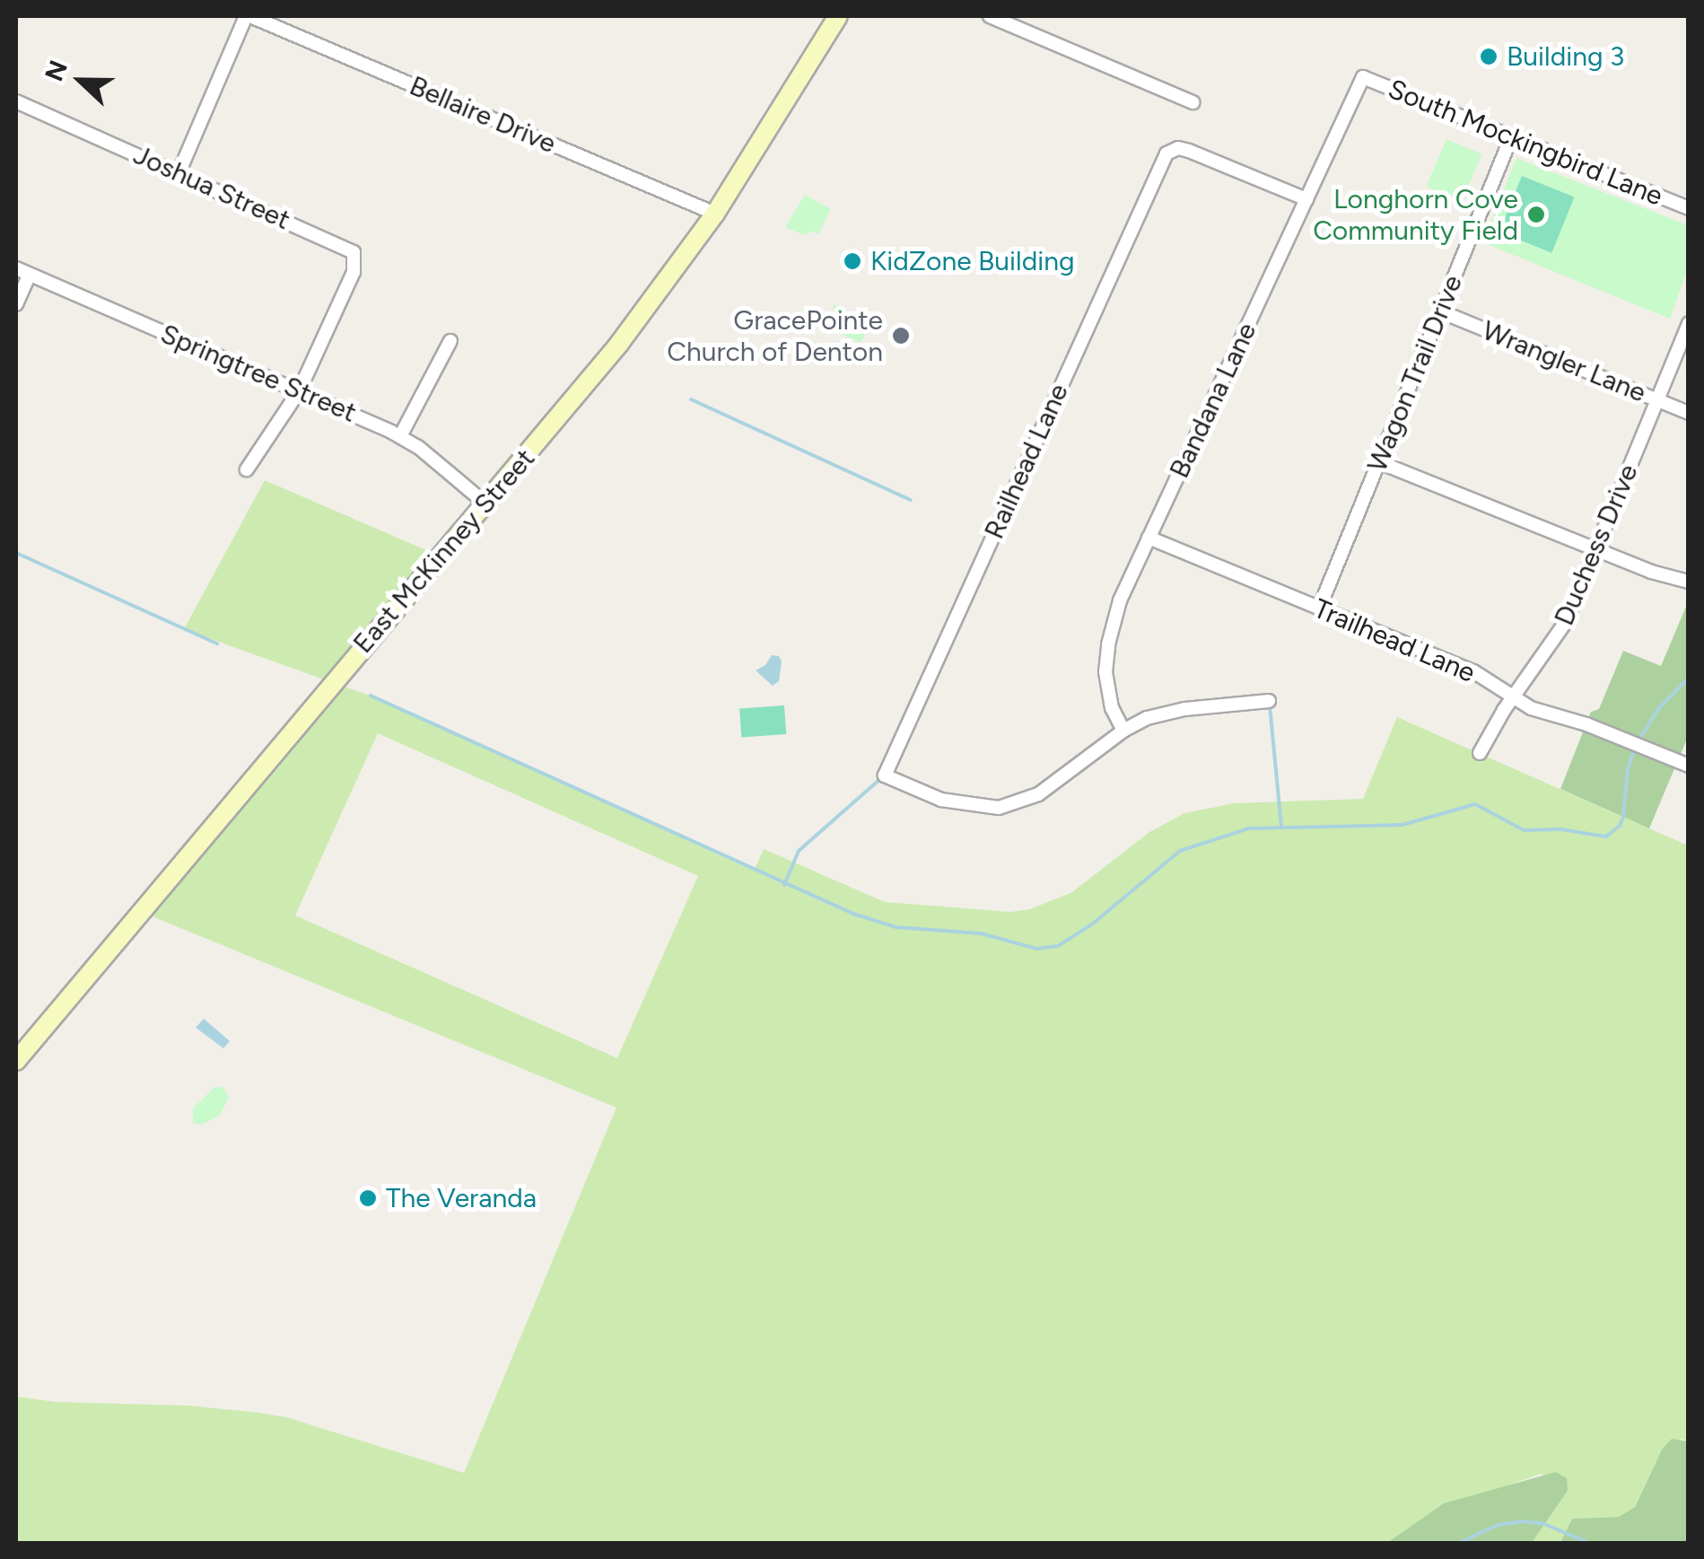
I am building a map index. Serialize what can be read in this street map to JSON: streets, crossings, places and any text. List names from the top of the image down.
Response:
{
  "streets": {
    "main road": ["East McKinney Street"],
    "street": [
      "Bellaire Drive",
      "South Mockingbird Lane",
      "Joshua Street",
      "Wrangler Lane",
      "Springtree Street",
      "Wagon Trail Drive",
      "Bandana Lane",
      "Railhead Lane",
      "Duchess Drive",
      "Trailhead Lane"
    ]
  },
  "crossings": [
    ["Bellaire Drive", "East McKinney Street"],
    ["South Mockingbird Lane", "Wagon Trail Drive"],
    ["South Mockingbird Lane", "Bandana Lane"],
    ["Joshua Street", "Springtree Street"],
    ["Wrangler Lane", "Wagon Trail Drive"],
    ["Wrangler Lane", "Duchess Drive"],
    ["Springtree Street", "East McKinney Street"],
    ["Wagon Trail Drive", "Trailhead Lane"],
    ["Bandana Lane", "Railhead Lane"],
    ["Bandana Lane", "Trailhead Lane"],
    ["Duchess Drive", "Trailhead Lane"]
  ],
  "places": [
    "Building 3",
    "Longhorn Cove Community Field",
    "KidZone Building",
    "GracePointe Church of Denton",
    "The Veranda"
  ],
  "north": "left"
}
